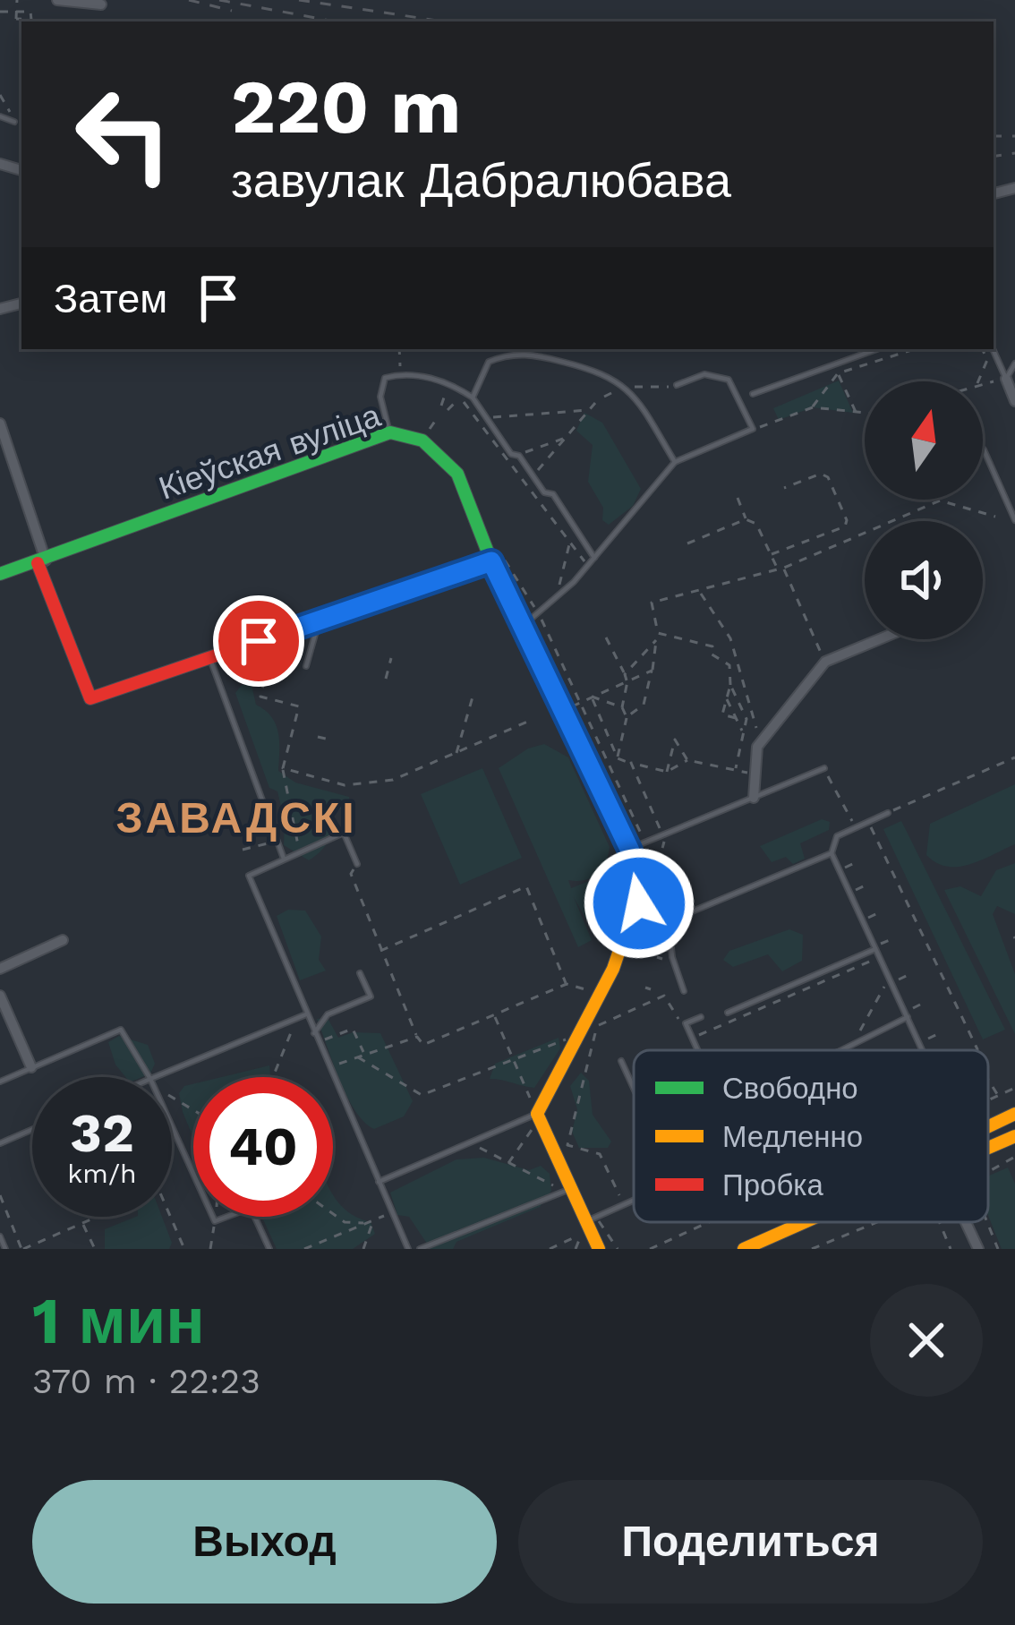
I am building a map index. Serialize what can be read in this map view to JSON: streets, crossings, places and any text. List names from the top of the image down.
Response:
{
  "streets": {
    "street": ["Кіеўская вуліца"]
  },
  "districts": ["ЗАВАДСКІ"],
  "legend": ["Свободно", "Медленно", "Пробка"],
  "north": "top",
  "page": {
    "turn": ["220 m", "завулак Дабралюбава"],
    "then": "Затем",
    "speed": "32 km/h",
    "limit": "40",
    "heading": ["1 мин", "370 m · 22:23"],
    "buttons": ["Выход", "Поделиться"]
  }
}
